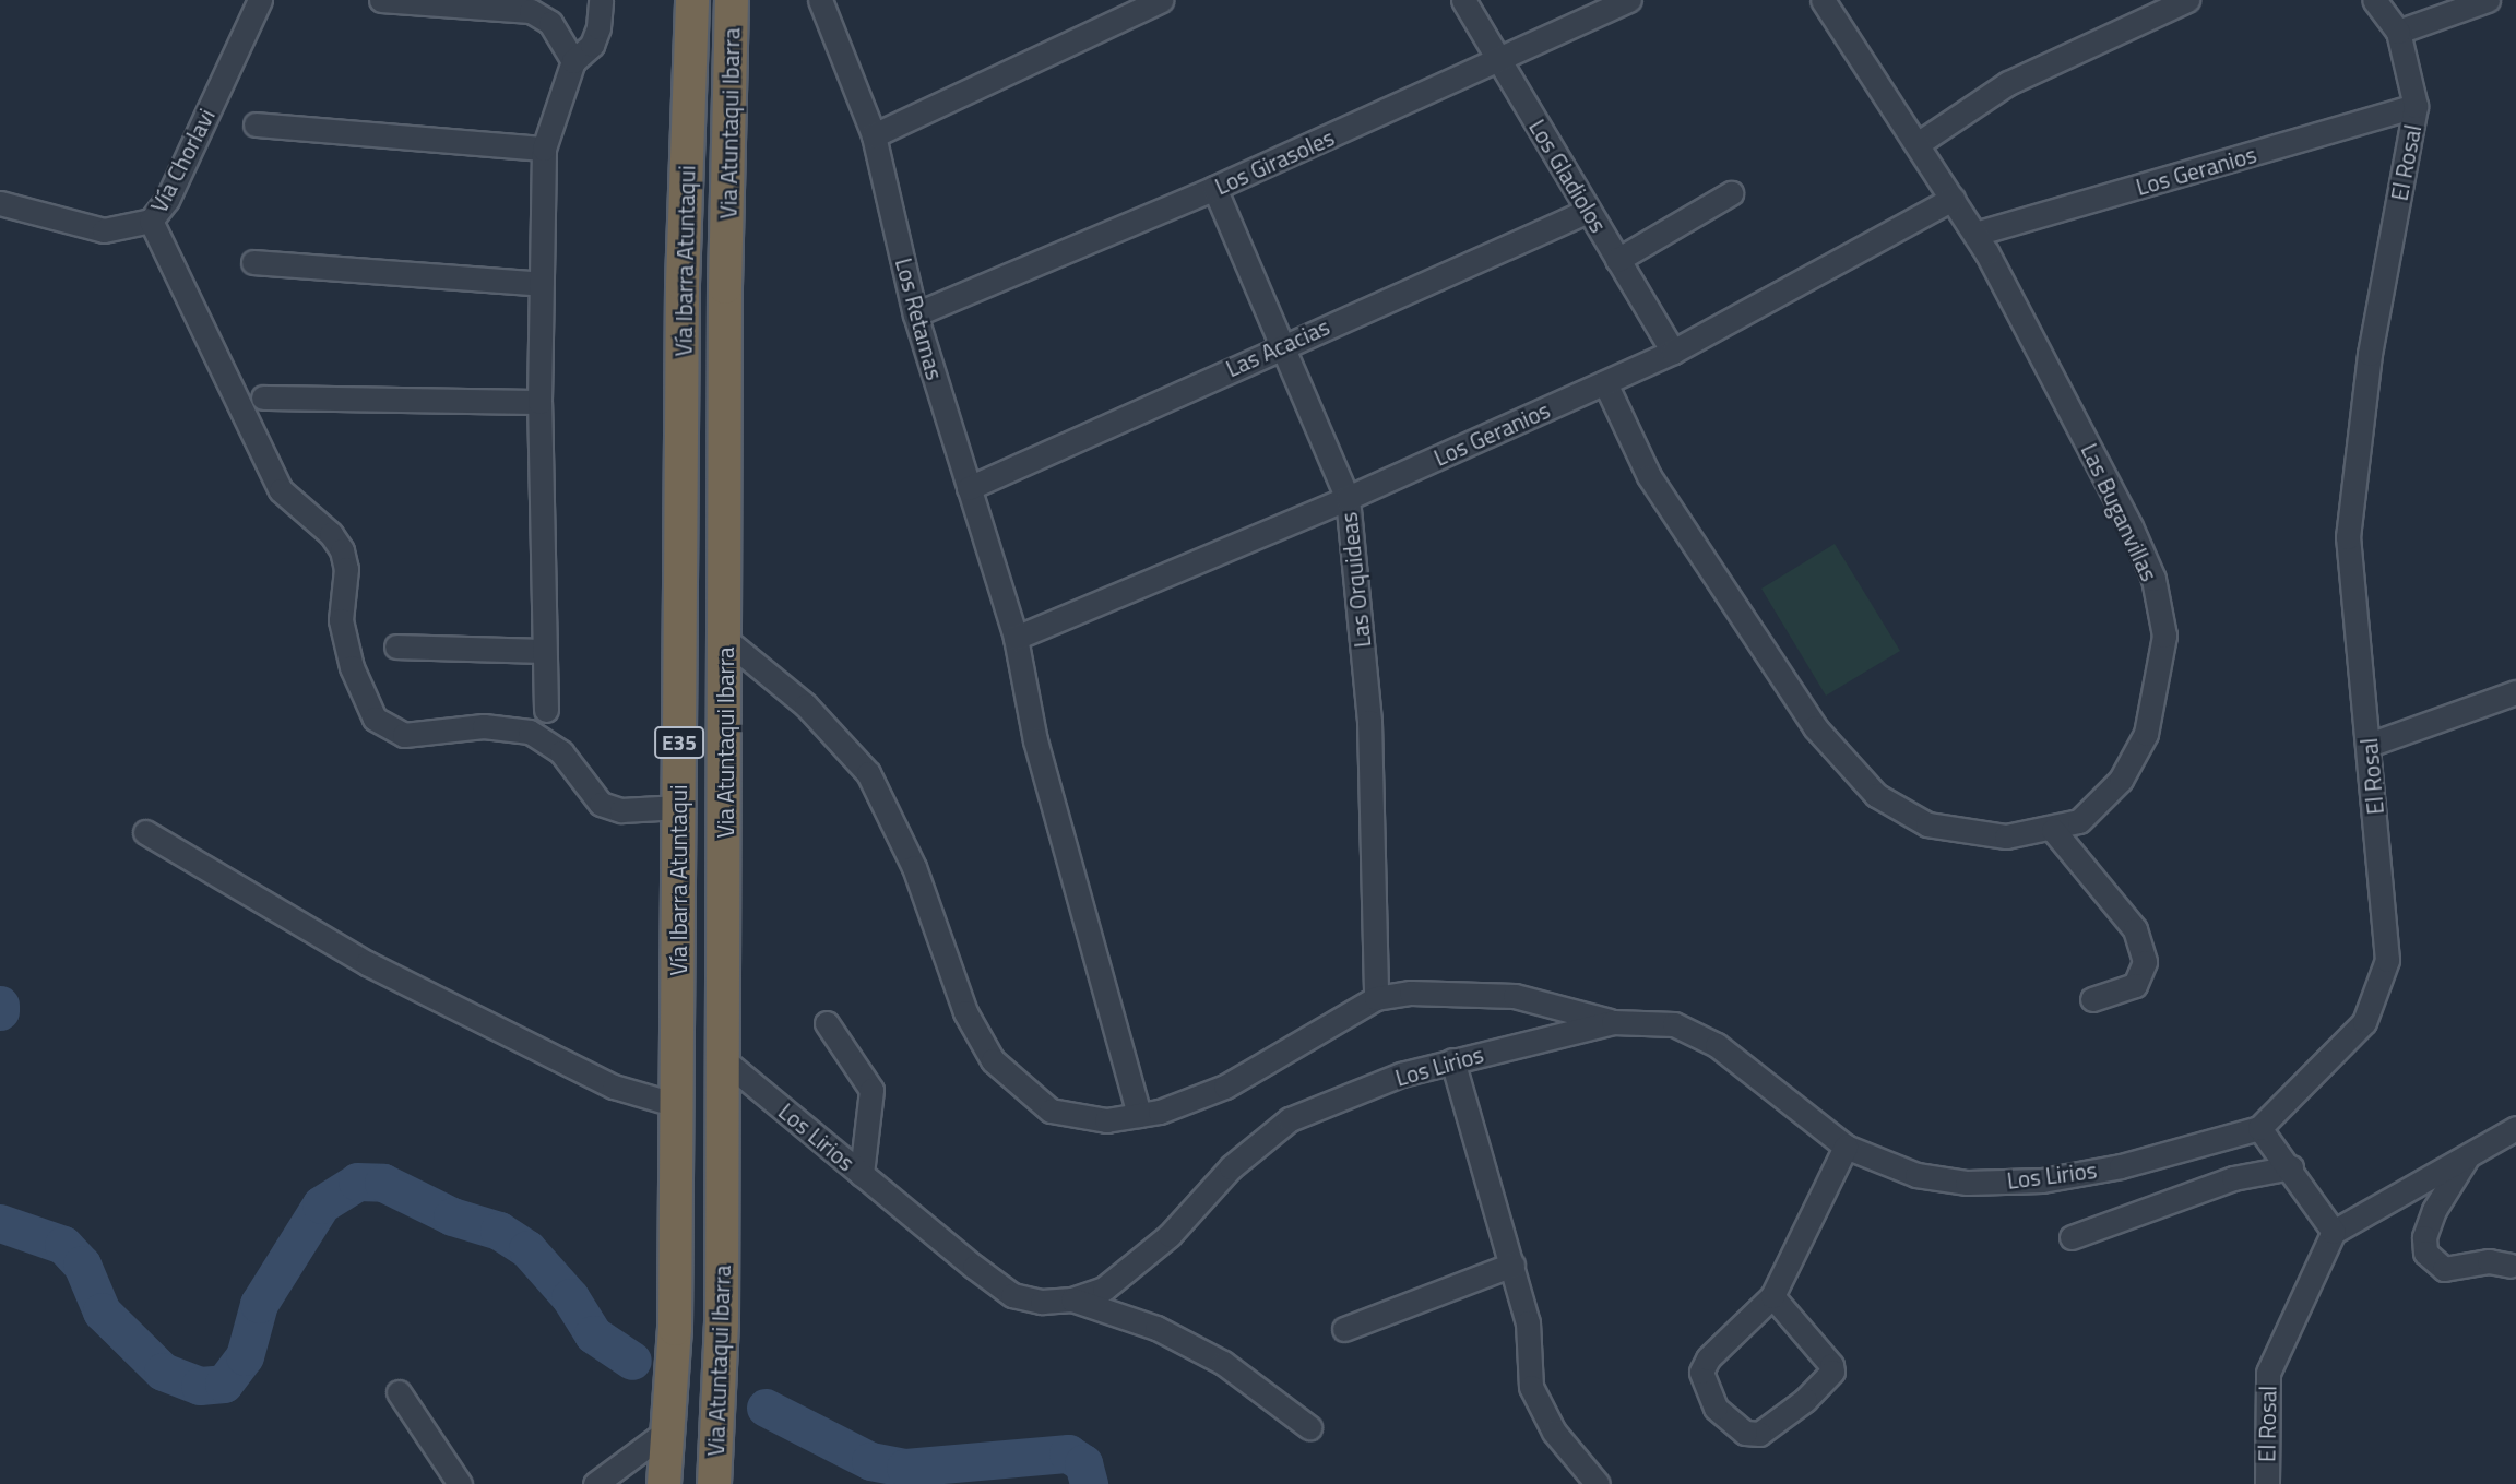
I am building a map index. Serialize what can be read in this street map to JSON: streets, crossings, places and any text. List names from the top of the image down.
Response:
{
  "streets": {
    "highway": ["Via Atuntaqui Ibarra", "Vía Ibarra Atuntaqui", "E35"],
    "street": [
      "Vía Chorlavi",
      "Los Girasoles",
      "El Rosal",
      "Los Geranios",
      "Los Gladiolos",
      "Los Retamas",
      "Las Acacias",
      "Las Buganvillas",
      "Las Orquideas",
      "Los Lirios"
    ]
  },
  "crossings": [
    ["Via Atuntaqui Ibarra", "Los Lirios"],
    ["Los Girasoles", "Los Gladiolos"],
    ["Los Girasoles", "Los Retamas"],
    ["Los Girasoles", "Las Orquideas"],
    ["El Rosal", "Los Geranios"],
    ["El Rosal", "Los Lirios"],
    ["Los Geranios", "Los Gladiolos"],
    ["Los Geranios", "Los Retamas"],
    ["Los Geranios", "Las Buganvillas"],
    ["Los Geranios", "Las Orquideas"],
    ["Los Gladiolos", "Las Acacias"],
    ["Los Retamas", "Las Acacias"],
    ["Las Acacias", "Las Orquideas"]
  ]
}
